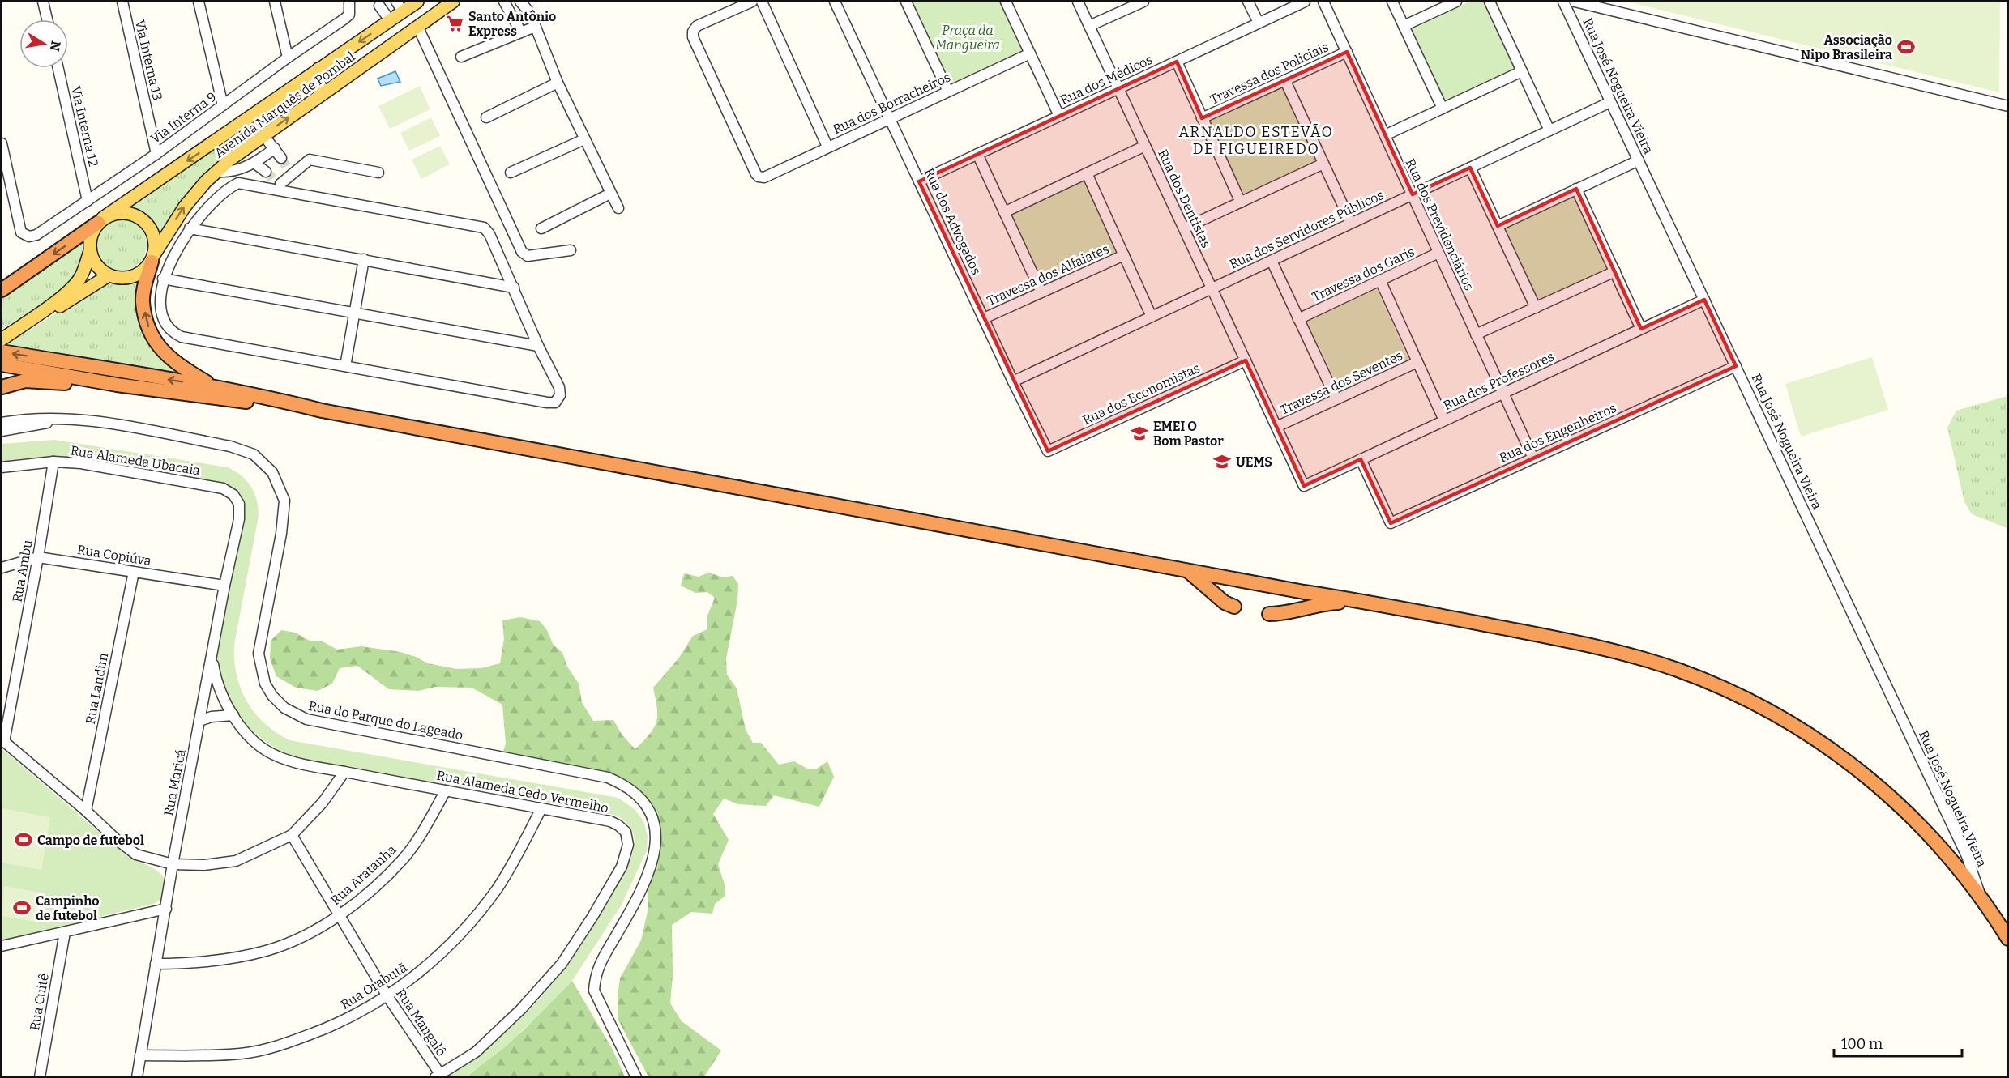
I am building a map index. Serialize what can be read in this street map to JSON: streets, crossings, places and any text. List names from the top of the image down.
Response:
{
  "streets": {
    "main road": ["Avenida Marquês de Pombal"],
    "street": [
      "Via Interna 13",
      "Travessa dos Policiais",
      "Rua dos Médicos",
      "Rua José Nogueira Vieira",
      "Rua dos Borracheiros",
      "Via Interna 9",
      "Via Interna 12",
      "Rua dos Dentistas",
      "Rua dos Advogados",
      "Rua dos Previdenciários",
      "Rua dos Servidores Públicos",
      "Travessa dos Garis",
      "Travessa dos Alfaiates",
      "Rua dos Professores",
      "Travessa dos Seventes",
      "Rua dos Economistas",
      "Rua dos Engenheiros",
      "Rua Alameda Ubacaia",
      "Rua Copiúva",
      "Rua Ambu",
      "Rua Landim",
      "Rua do Parque do Lageado",
      "Rua Maricá",
      "Rua Alameda Cedo Vermelho",
      "Rua Aratanha",
      "Rua Orabutã",
      "Rua Cuitê",
      "Rua Mangalô"
    ]
  },
  "crossings": [
    ["Via Interna 13", "Via Interna 9"],
    ["Travessa dos Policiais", "Rua dos Previdenciários"],
    ["Rua dos Médicos", "Rua dos Dentistas"],
    ["Rua dos Médicos", "Rua dos Advogados"],
    ["Rua José Nogueira Vieira", "Rua dos Servidores Públicos"],
    ["Rua José Nogueira Vieira", "Rua dos Professores"],
    ["Rua José Nogueira Vieira", "Rua dos Engenheiros"],
    ["Rua dos Borracheiros", "Rua dos Advogados"],
    ["Via Interna 9", "Via Interna 12"],
    ["Rua dos Dentistas", "Rua dos Servidores Públicos"],
    ["Rua dos Dentistas", "Rua dos Professores"],
    ["Rua dos Dentistas", "Travessa dos Seventes"],
    ["Rua dos Dentistas", "Rua dos Economistas"],
    ["Rua dos Advogados", "Rua dos Servidores Públicos"],
    ["Rua dos Advogados", "Travessa dos Alfaiates"],
    ["Rua dos Advogados", "Rua dos Economistas"],
    ["Rua dos Previdenciários", "Rua dos Servidores Públicos"],
    ["Rua dos Previdenciários", "Travessa dos Garis"],
    ["Rua dos Previdenciários", "Rua dos Professores"],
    ["Rua dos Previdenciários", "Rua dos Engenheiros"],
    ["Rua dos Professores", "Rua dos Engenheiros"],
    ["Rua Alameda Ubacaia", "Rua Ambu"],
    ["Rua Alameda Ubacaia", "Rua Maricá"],
    ["Rua Copiúva", "Rua Ambu"],
    ["Rua Copiúva", "Rua Landim"],
    ["Rua Copiúva", "Rua Maricá"],
    ["Rua Maricá", "Rua Alameda Cedo Vermelho"],
    ["Rua Maricá", "Rua Aratanha"],
    ["Rua Maricá", "Rua Orabutã"],
    ["Rua Alameda Cedo Vermelho", "Rua Aratanha"],
    ["Rua Alameda Cedo Vermelho", "Rua Orabutã"],
    ["Rua Alameda Cedo Vermelho", "Rua Mangalô"],
    ["Rua Aratanha", "Rua Mangalô"],
    ["Rua Orabutã", "Rua Mangalô"]
  ],
  "districts": ["ARNALDO ESTEVÃO DE FIGUEIREDO"],
  "parks": ["Praça da Mangueira"],
  "places": {
    "supermarket": ["Santo Antônio Express"],
    "sports": ["Associação Nipo Brasileira", "Campo de futebol", "Campinho de futebol"],
    "school or university": ["EMEI O Bom Pastor", "UEMS"]
  },
  "scale_bar": "100 m",
  "north": "right"
}
